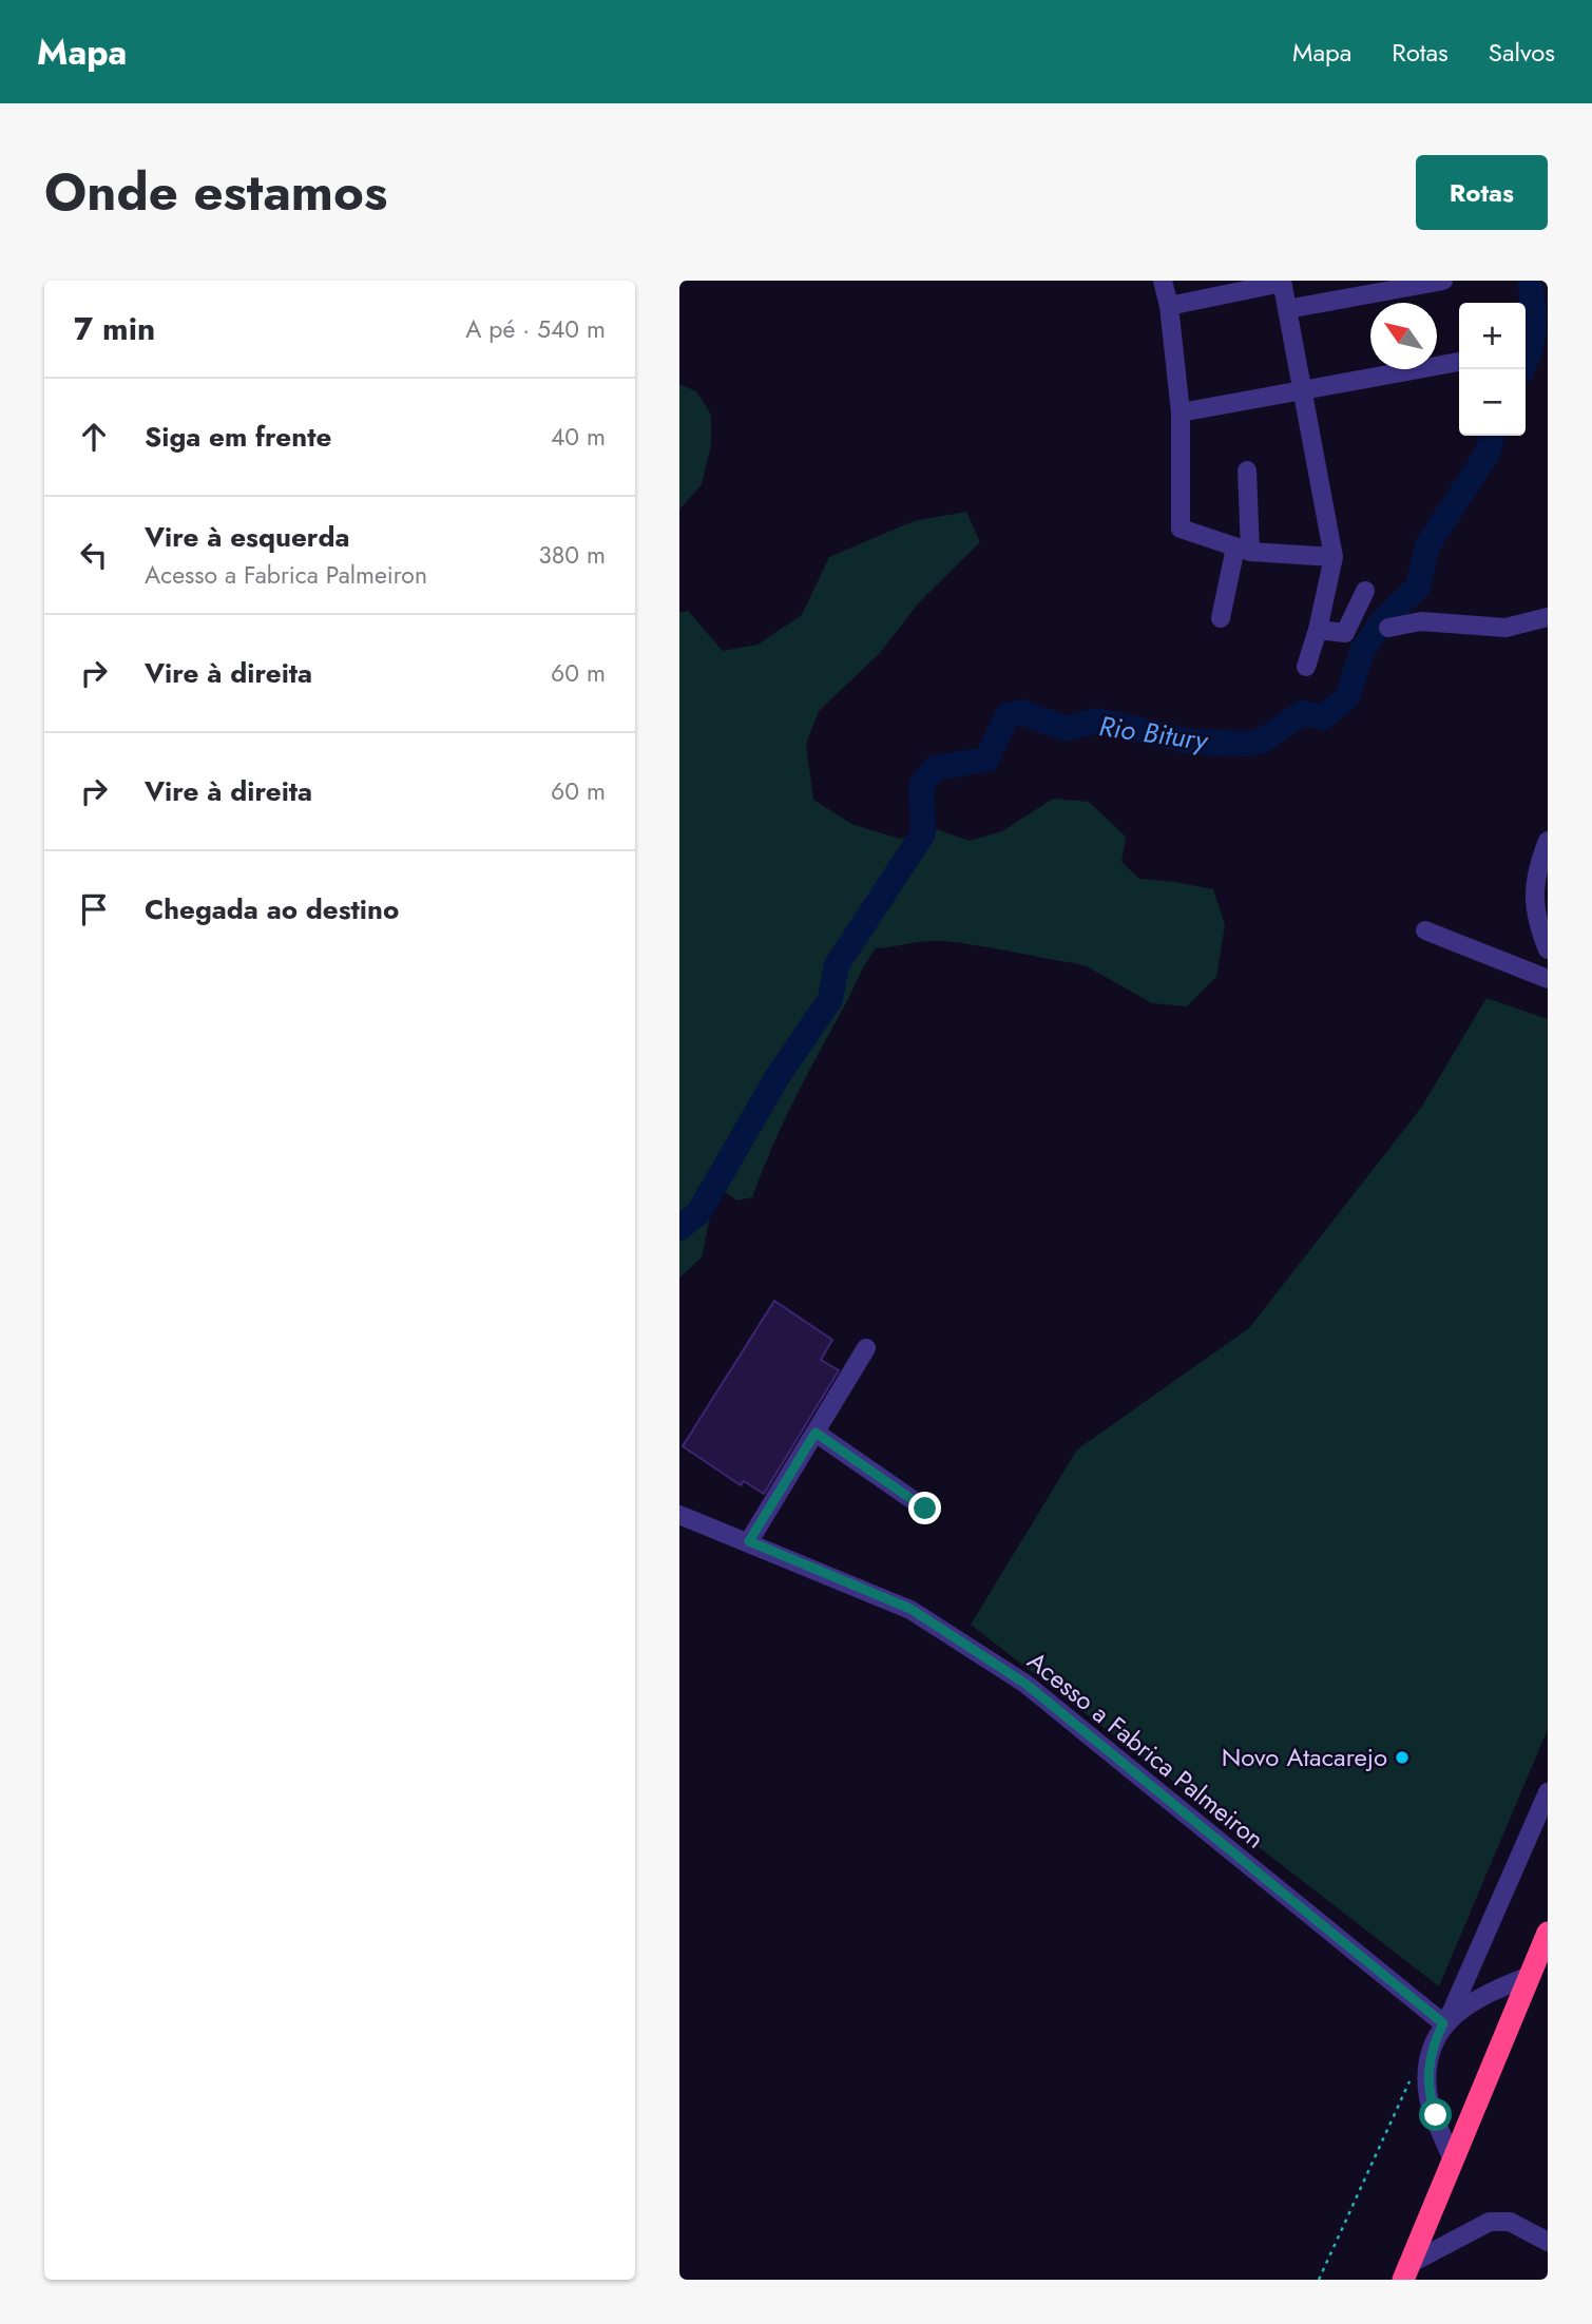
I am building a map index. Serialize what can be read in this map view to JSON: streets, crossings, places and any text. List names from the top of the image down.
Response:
{
  "streets": {
    "street": ["Acesso a Fabrica Palmeiron"]
  },
  "water": ["Rio Bitury"],
  "places": ["Novo Atacarejo"],
  "north": "top left",
  "page": {
    "header": "Mapa",
    "nav": ["Mapa", "Rotas", "Salvos"],
    "title": "Onde estamos",
    "buttons": "Rotas",
    "heading": ["7 min", "A pé · 540 m"],
    "map_buttons": ["+", "−"],
    "list": [
      ["Siga em frente", "40 m"],
      ["Vire à esquerda", "Acesso a Fabrica Palmeiron", "380 m"],
      ["Vire à direita", "60 m"],
      ["Vire à direita", "60 m"],
      "Chegada ao destino"
    ]
  }
}
